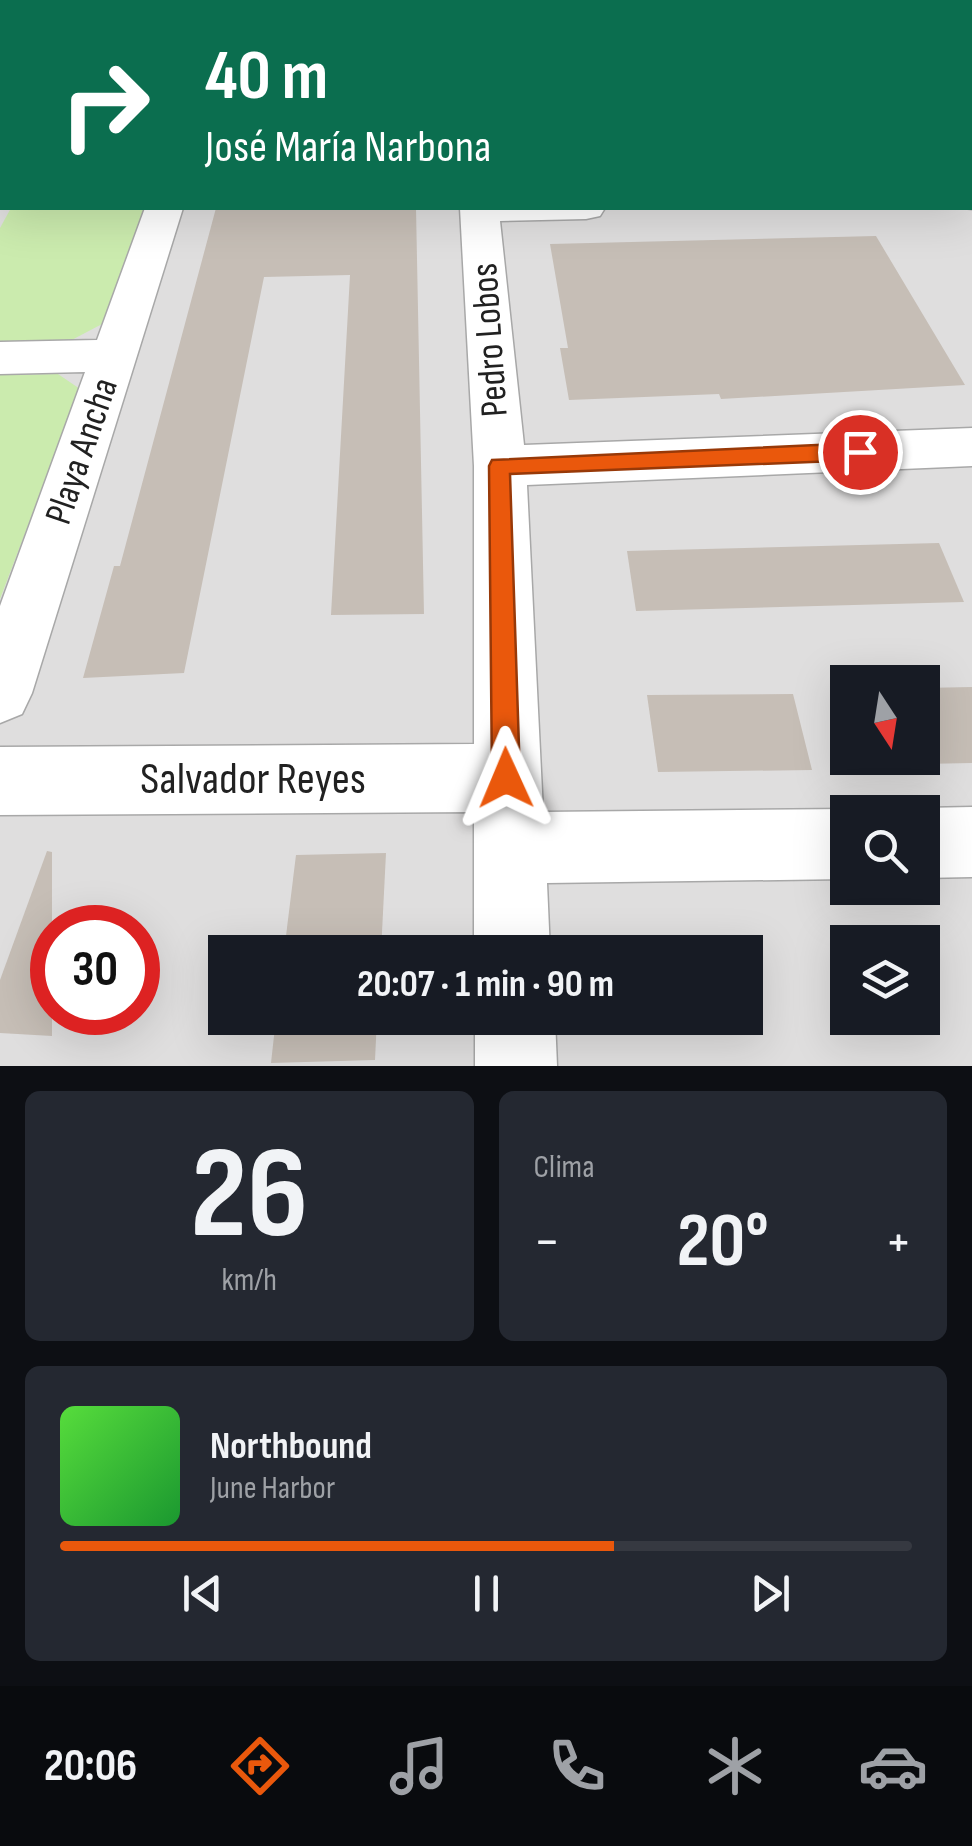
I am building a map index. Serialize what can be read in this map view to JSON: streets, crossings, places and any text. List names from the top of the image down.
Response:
{
  "streets": {
    "street": ["Pedro Lobos", "Playa Ancha", "Salvador Reyes"]
  },
  "crossings": [
    ["Pedro Lobos", "Salvador Reyes"]
  ],
  "north": "bottom",
  "page": {
    "turn": ["40 m", "José María Narbona"],
    "limit": "30",
    "trip": "20:07 · 1 min · 90 m",
    "tile": [
      ["26", "km/h"],
      "Clima"
    ],
    "heat": ["−", "20°", "+"],
    "song": ["Northbound", "June Harbor"],
    "tabs": "20:06"
  }
}
